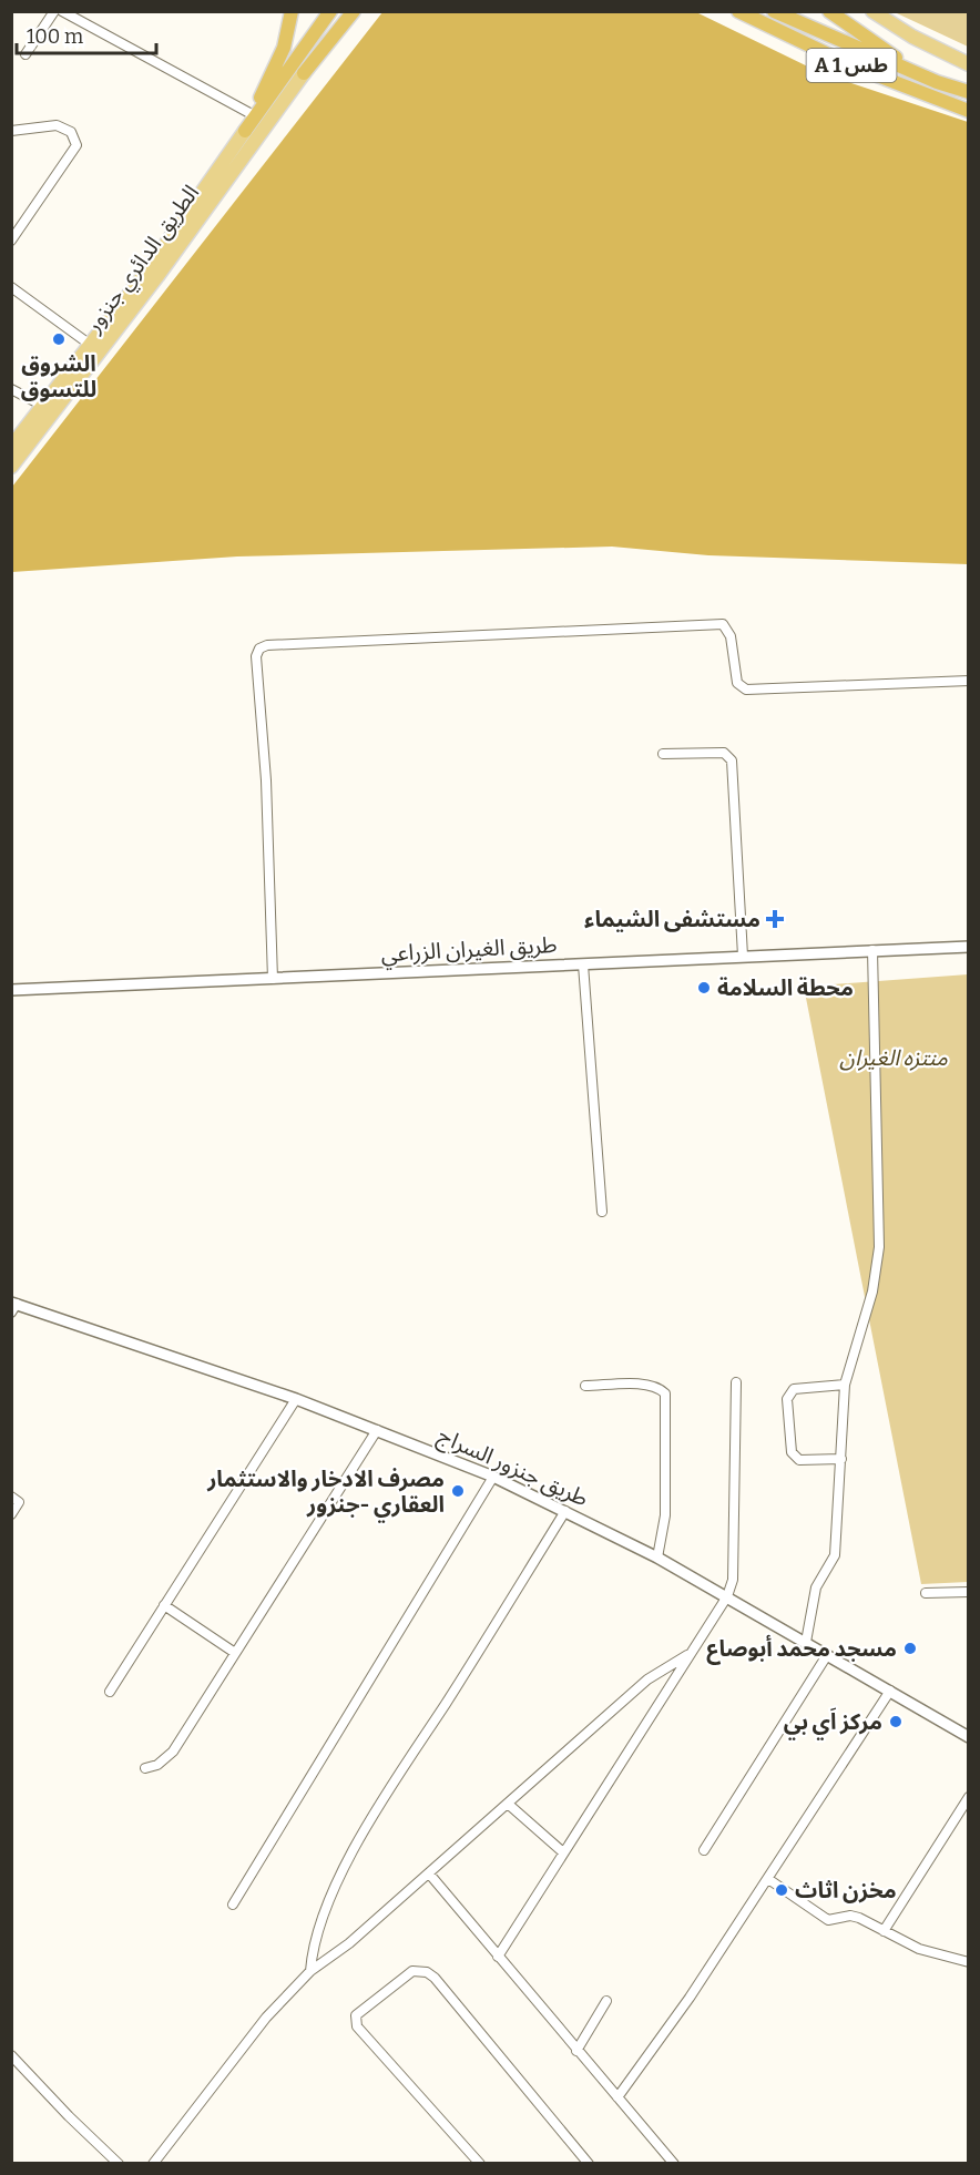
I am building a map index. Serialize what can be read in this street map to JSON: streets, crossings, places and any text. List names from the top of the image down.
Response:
{
  "streets": {
    "highway": ["A 1 طس"],
    "main road": ["الطريق الدائري جنزور"],
    "street": ["طريق الغيران الزراعي", "طريق جنزور السراج"]
  },
  "parks": ["منتزه الغيران"],
  "places": {
    "other": [
      "الشروق للتسوق",
      "محطة السلامة",
      "مصرف الادخار والاستثمار العقاري -جنزور",
      "مسجد محمد أبوصاع",
      "مركز اَي بي",
      "مخزن اثاث"
    ],
    "health": ["مستشفى الشيماء"]
  },
  "scale_bar": "100 m"
}
